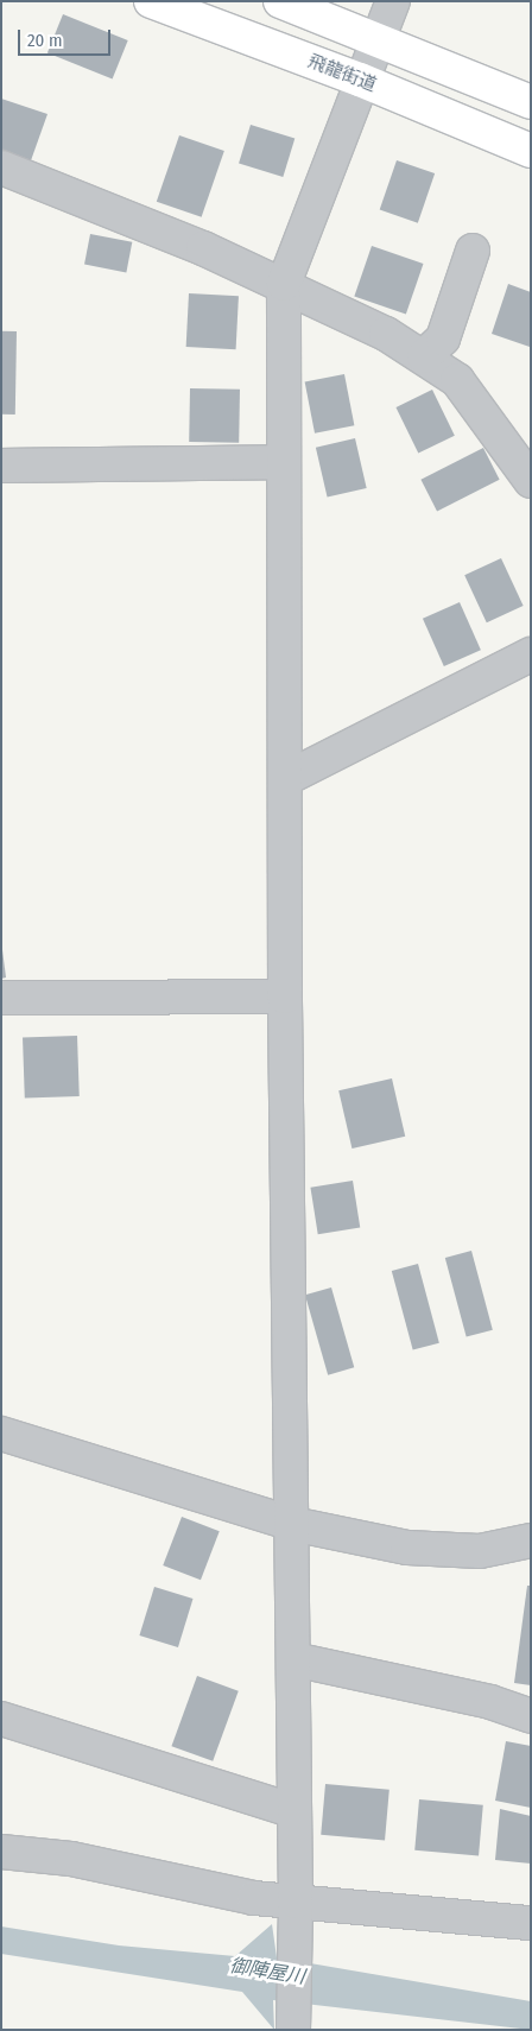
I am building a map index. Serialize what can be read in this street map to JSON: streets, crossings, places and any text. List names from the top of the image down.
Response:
{
  "streets": {
    "highway": ["飛龍街道"]
  },
  "water": ["御陣屋川"],
  "scale_bar": "20 m"
}
